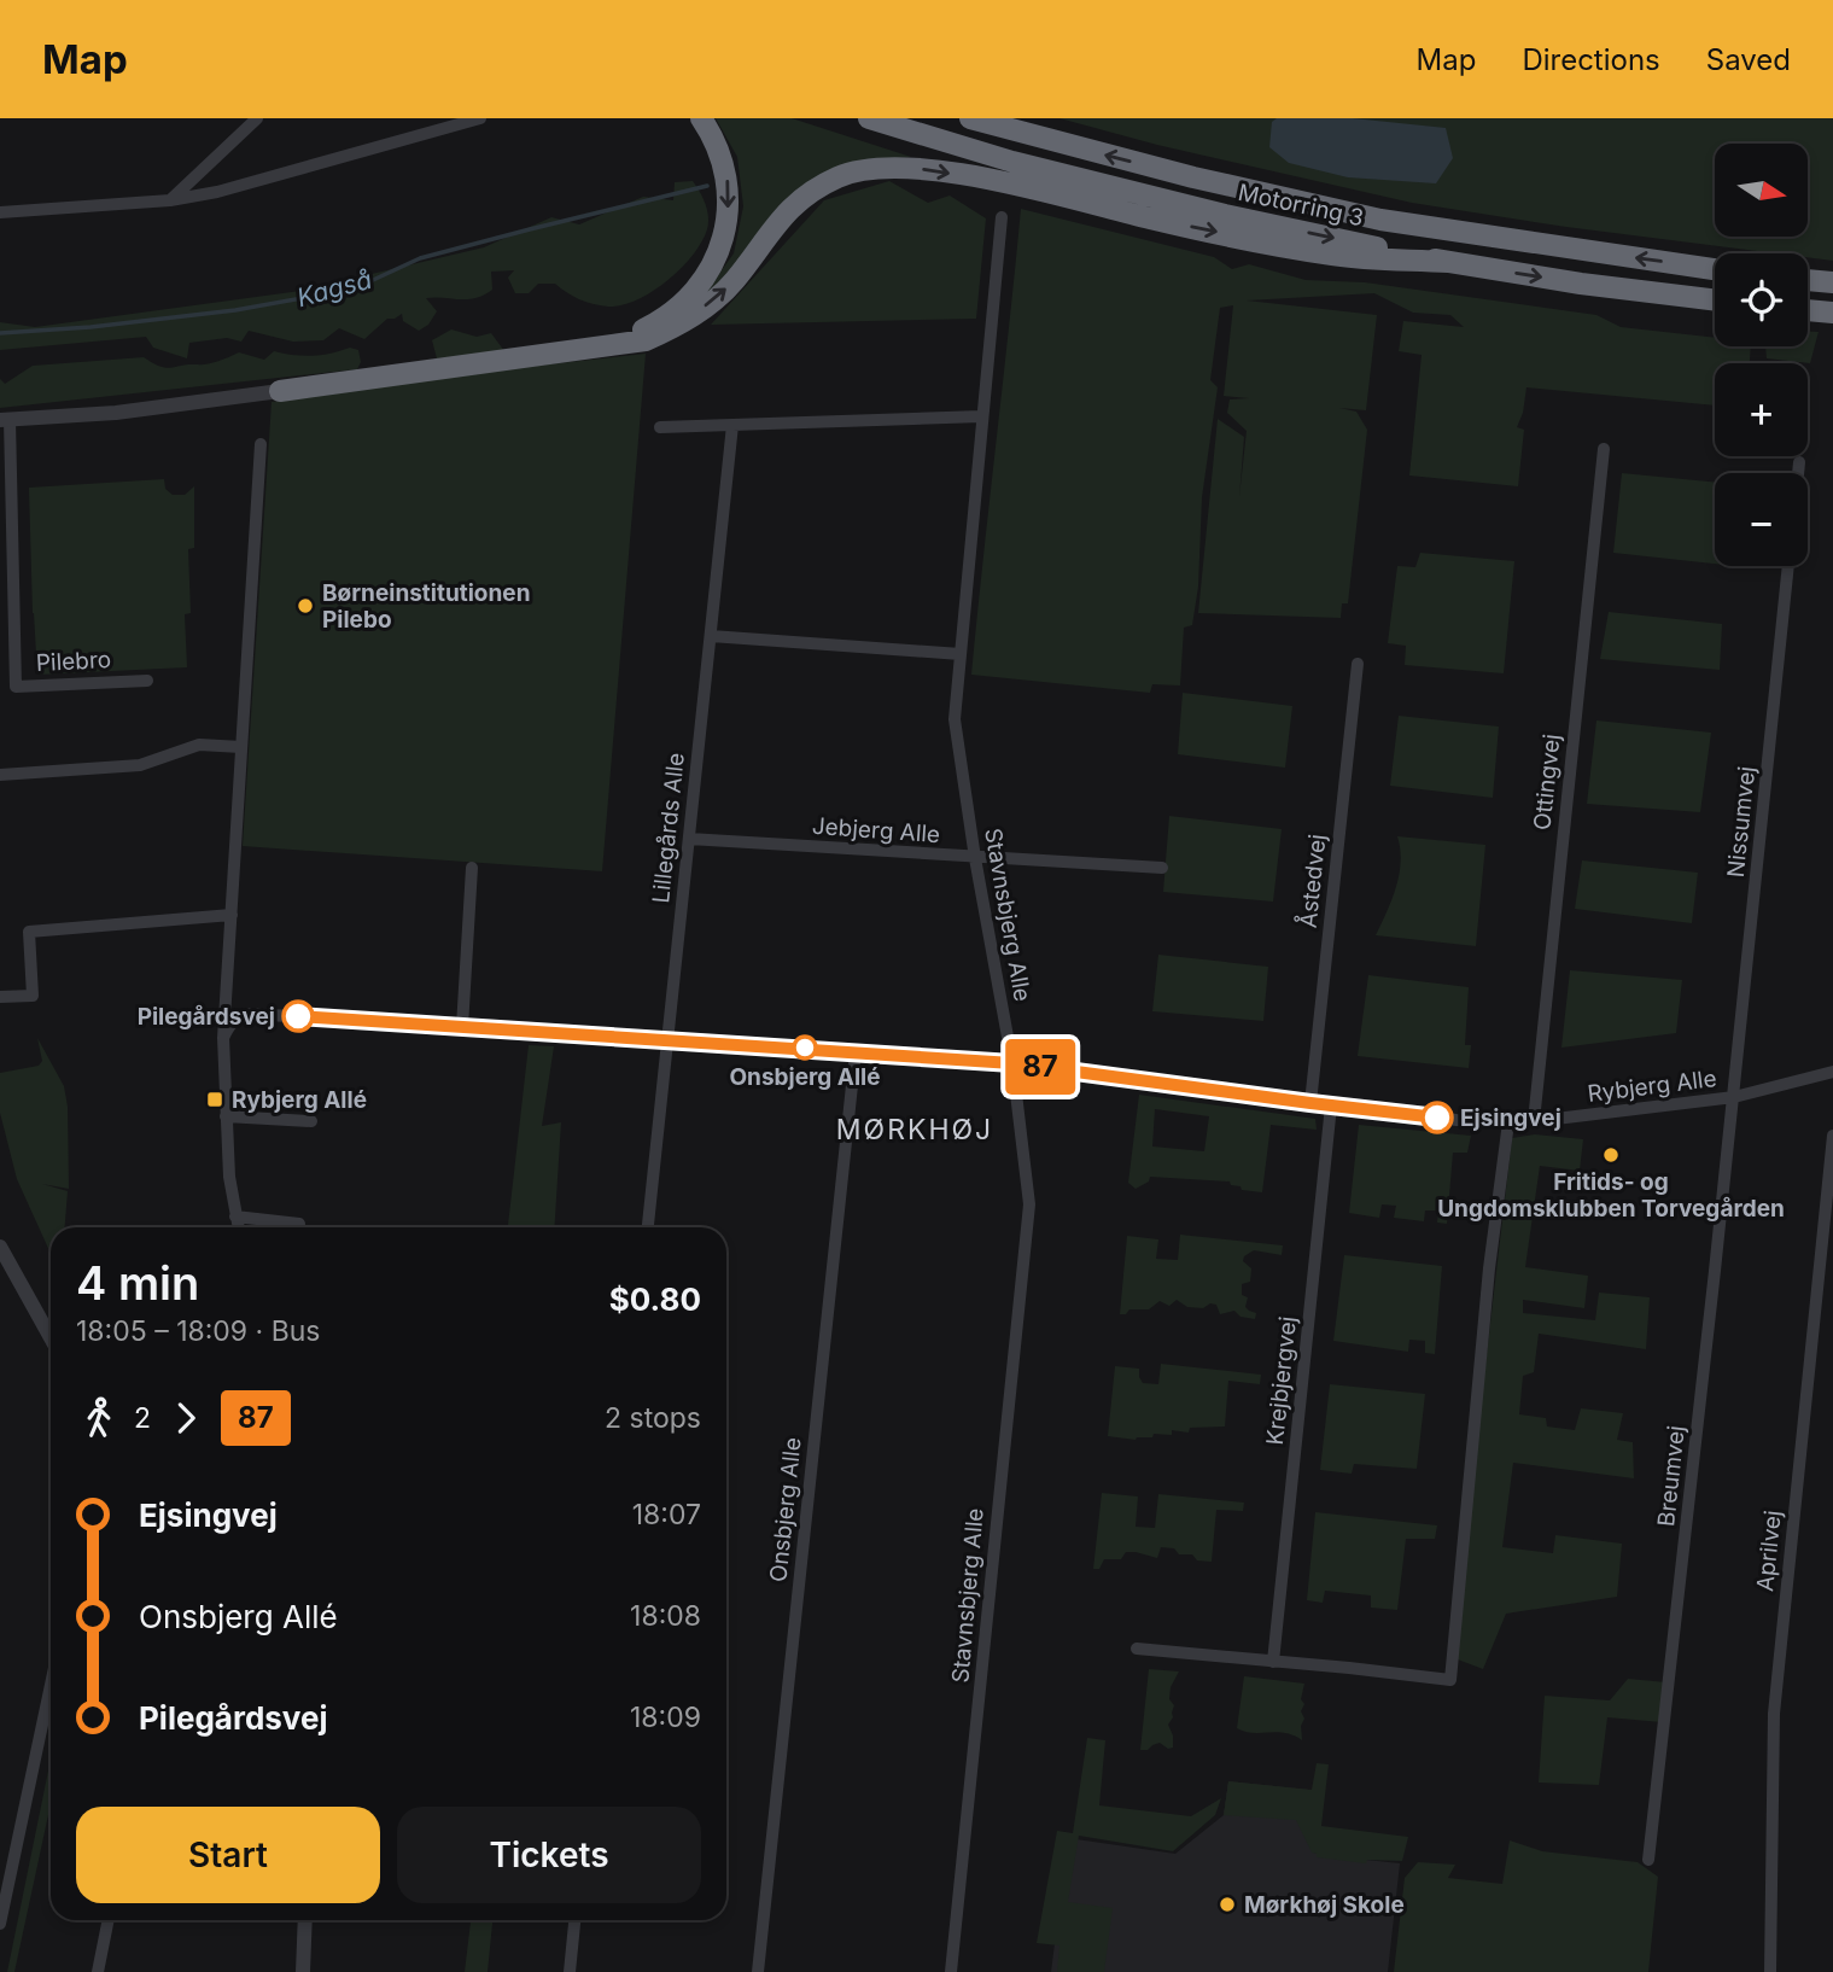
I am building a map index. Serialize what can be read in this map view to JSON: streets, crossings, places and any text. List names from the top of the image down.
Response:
{
  "streets": {
    "highway": ["Motorring 3"],
    "street": [
      "Pilebro",
      "Ottingvej",
      "Nissumvej",
      "Lillegårds Alle",
      "Jebjerg Alle",
      "Åstedvej",
      "Stavnsbjerg Alle",
      "Rybjerg Alle",
      "Krejbjergvej",
      "Breumvej",
      "Onsbjerg Alle",
      "Aprilvej"
    ]
  },
  "crossings": [
    ["Ottingvej", "Rybjerg Alle"],
    ["Nissumvej", "Rybjerg Alle"],
    ["Nissumvej", "Breumvej"],
    ["Lillegårds Alle", "Jebjerg Alle"],
    ["Lillegårds Alle", "Rybjerg Alle"],
    ["Jebjerg Alle", "Stavnsbjerg Alle"],
    ["Åstedvej", "Rybjerg Alle"],
    ["Stavnsbjerg Alle", "Rybjerg Alle"],
    ["Rybjerg Alle", "Krejbjergvej"],
    ["Rybjerg Alle", "Breumvej"],
    ["Rybjerg Alle", "Onsbjerg Alle"]
  ],
  "districts": ["MØRKHØJ"],
  "water": ["Kagså"],
  "places": {
    "other": [
      "Børneinstitutionen Pilebo",
      "Pilegårdsvej",
      "Onsbjerg Allé",
      "Ejsingvej",
      "Fritids- og Ungdomsklubben Torvegården",
      "Mørkhøj Skole"
    ],
    "transit": ["Rybjerg Allé"]
  },
  "lines": ["bus line 87"],
  "north": "right",
  "page": {
    "header": "Map",
    "nav": ["Map", "Directions", "Saved"],
    "on_map": "87",
    "map_buttons": ["+", "−"],
    "heading": ["4 min", "18:05 – 18:09 · Bus", "$0.80"],
    "legs": ["2", "87", "2 stops"],
    "list": [
      {
        "name": "Ejsingvej",
        "value": "18:07"
      },
      {
        "name": "Onsbjerg Allé",
        "value": "18:08"
      },
      {
        "name": "Pilegårdsvej",
        "value": "18:09"
      }
    ],
    "buttons": ["Start", "Tickets"]
  }
}
